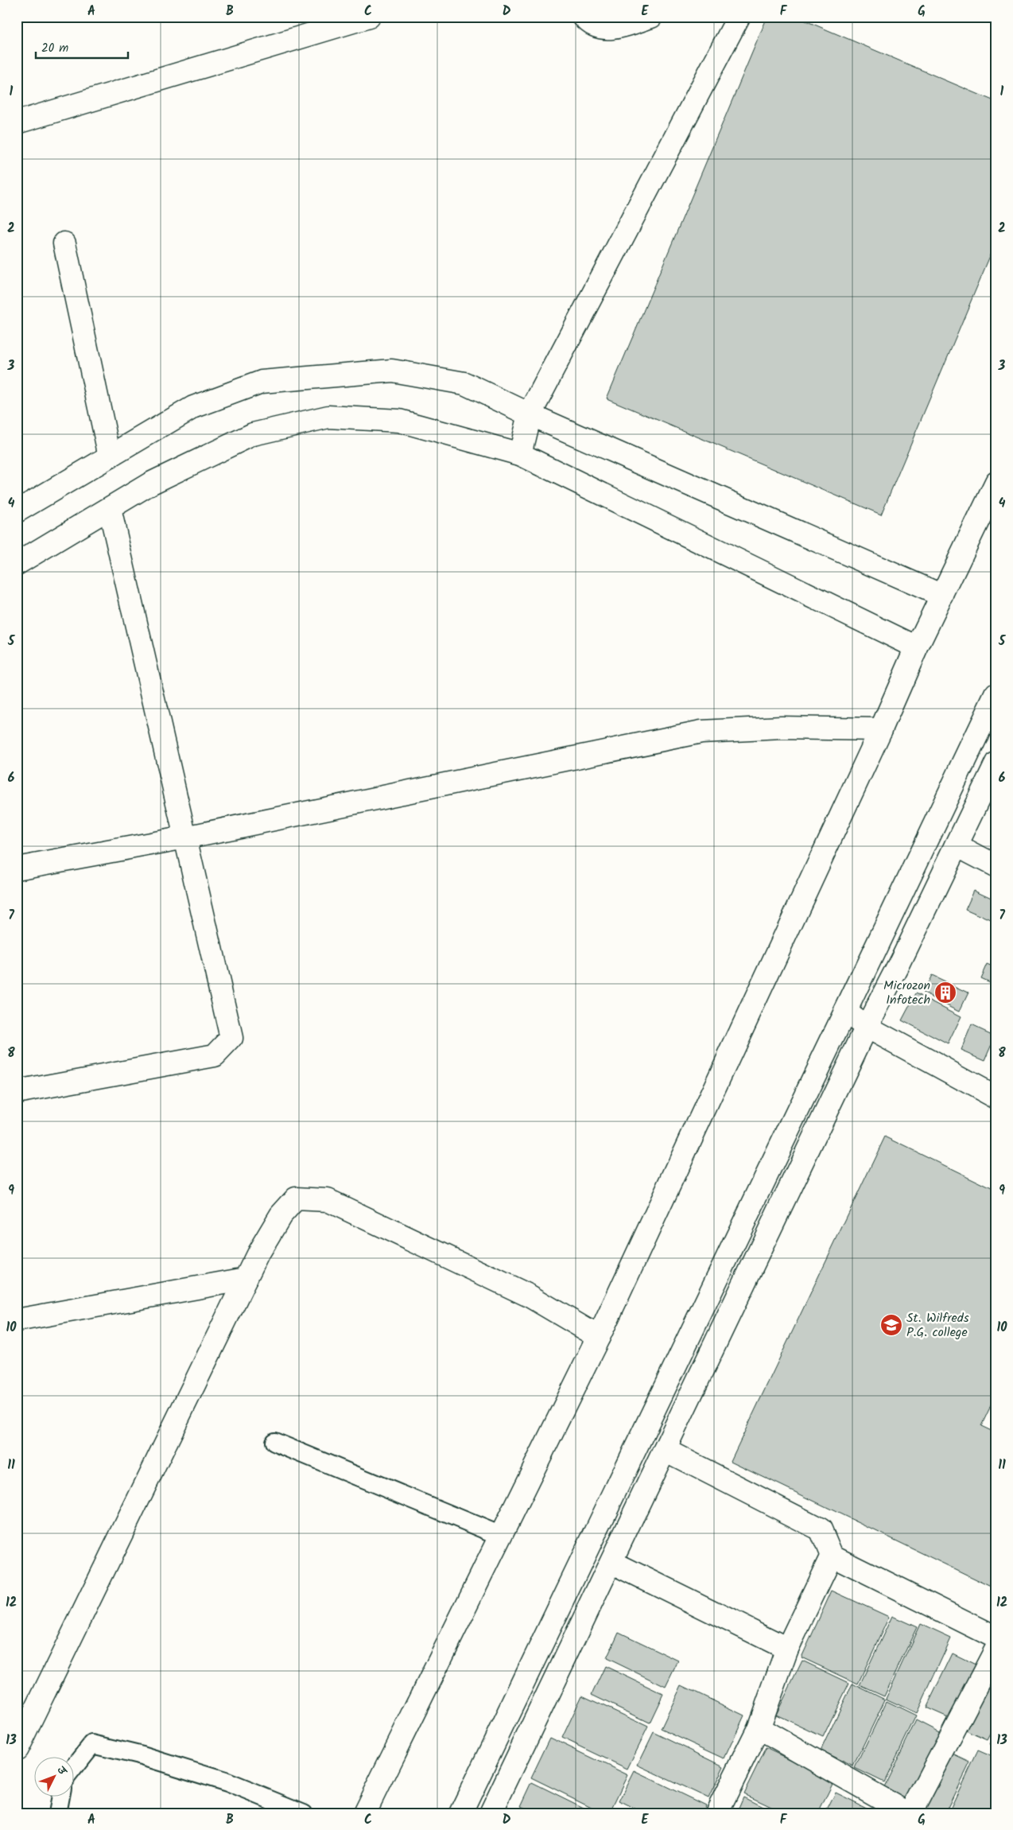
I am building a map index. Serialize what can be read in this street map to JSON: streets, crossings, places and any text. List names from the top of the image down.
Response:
{
  "places": {
    "building": ["Microzon Infotech"],
    "school or university": ["St. Wilfreds P.G. college"]
  },
  "scale_bar": "20 m",
  "north": "top right",
  "grid": {
    "columns": [
      "A",
      "B",
      "C",
      "D",
      "E",
      "F",
      "G"
    ],
    "rows": [
      "1",
      "2",
      "3",
      "4",
      "5",
      "6",
      "7",
      "8",
      "9",
      "10",
      "11",
      "12",
      "13"
    ]
  }
}
